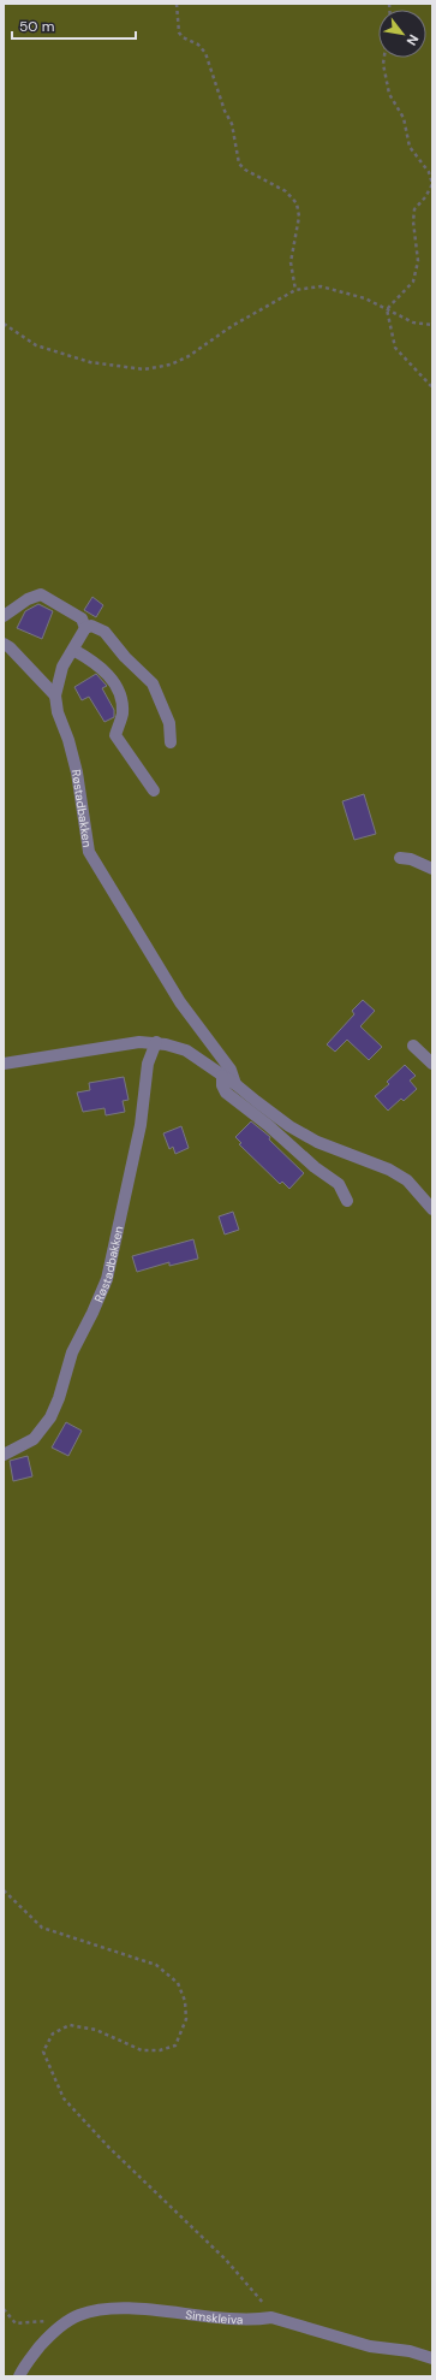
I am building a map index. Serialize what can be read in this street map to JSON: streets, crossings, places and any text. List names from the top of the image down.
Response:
{
  "streets": {
    "street": ["Røstadbakken", "Simskleiva"]
  },
  "scale_bar": "50 m",
  "north": "bottom right"
}
